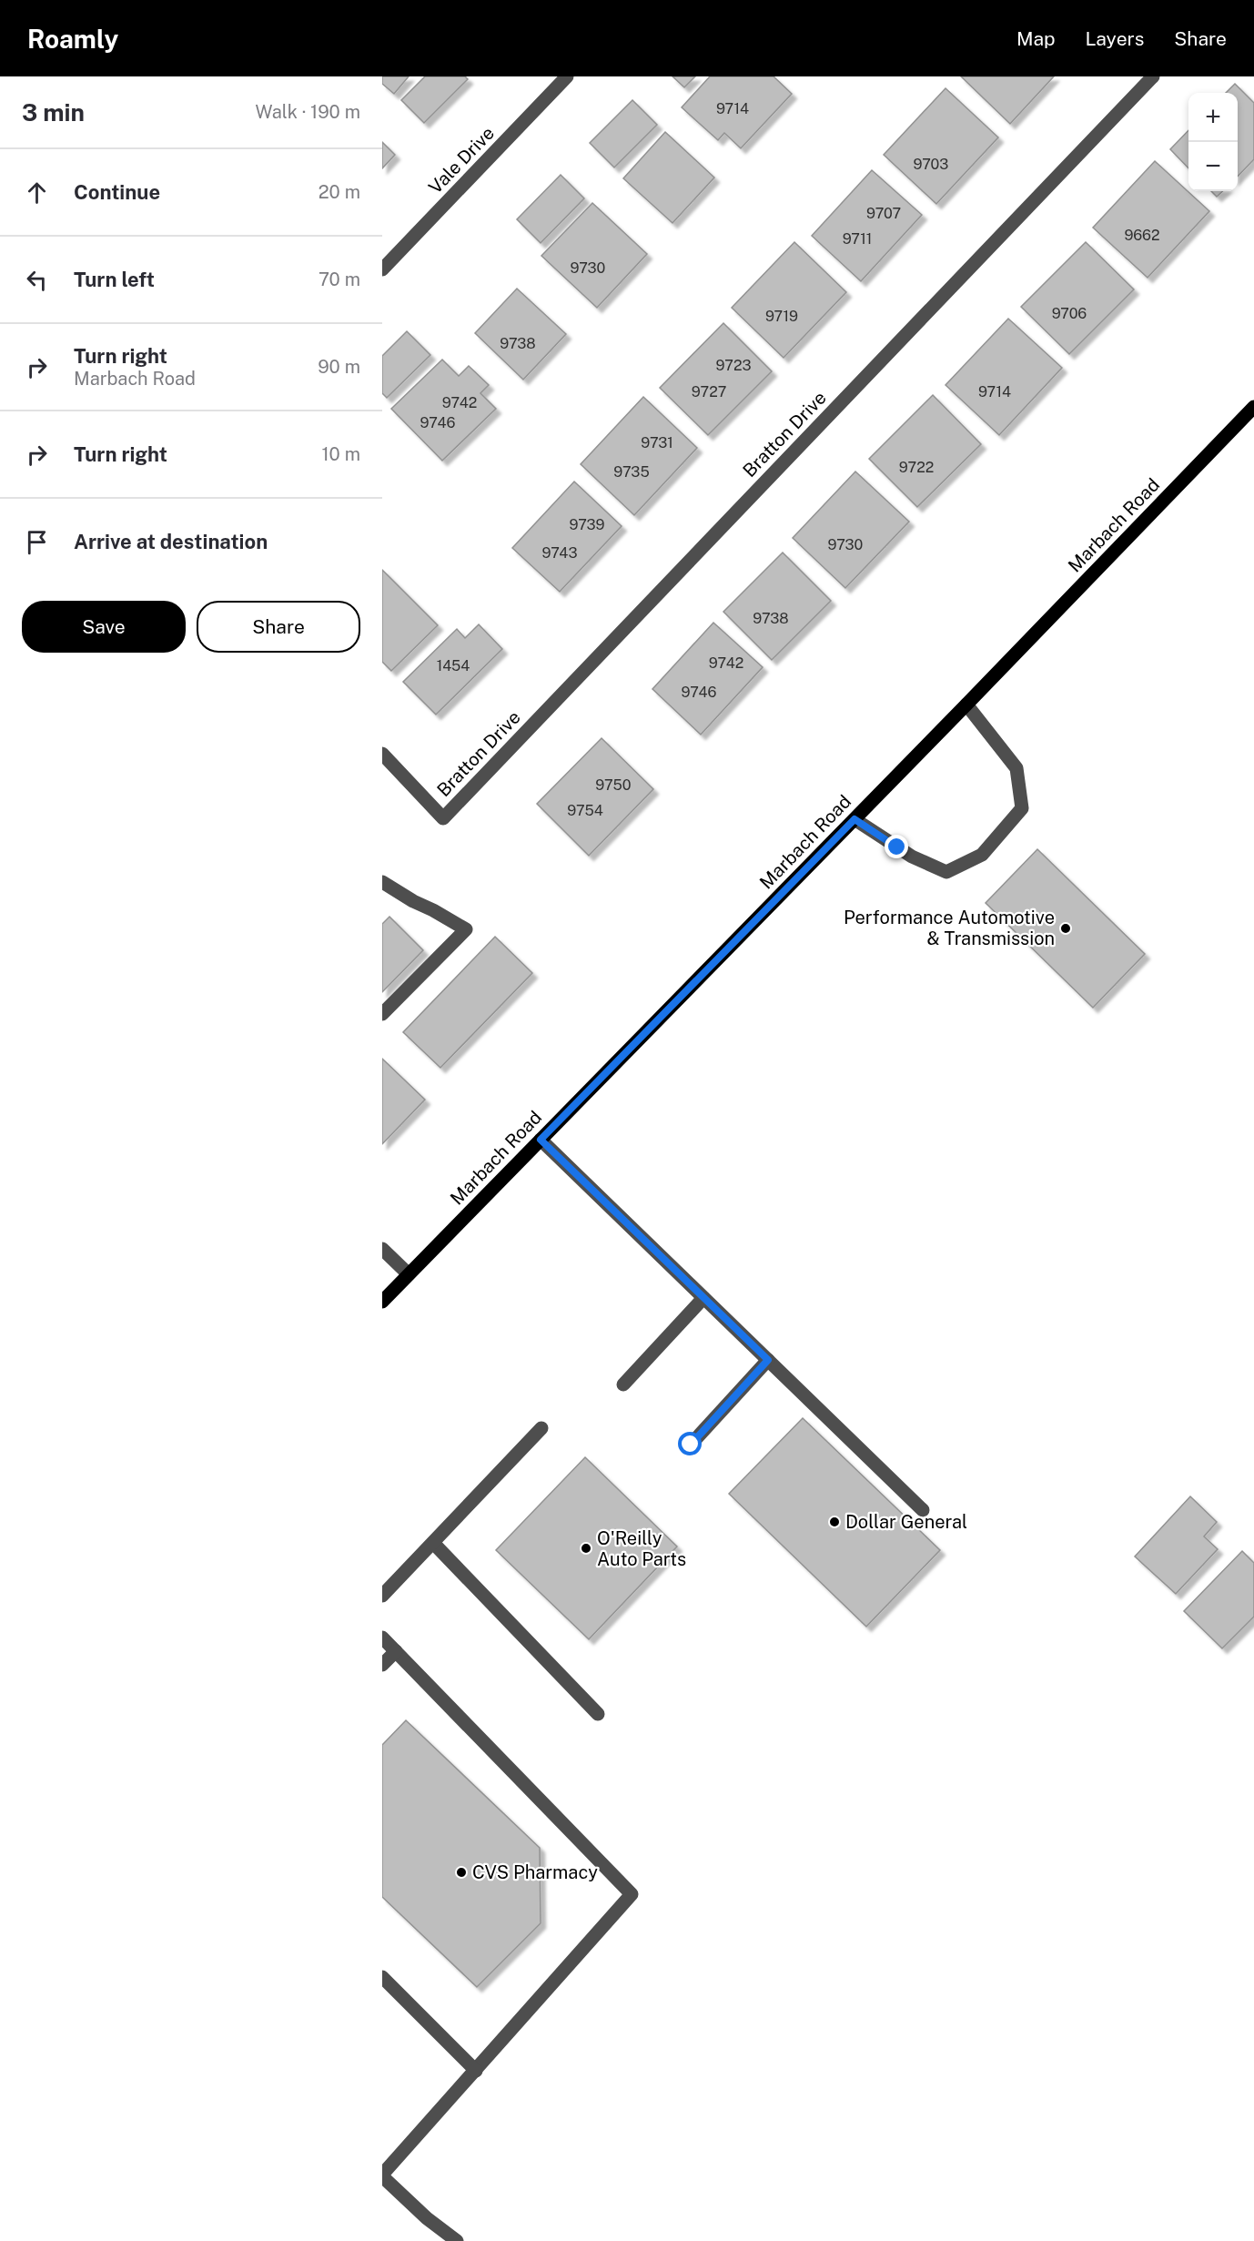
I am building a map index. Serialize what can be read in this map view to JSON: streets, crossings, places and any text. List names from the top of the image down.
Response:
{
  "streets": {
    "main road": ["Marbach Road"],
    "street": ["Vale Drive", "Bratton Drive"]
  },
  "places": [
    "Performance Automotive & Transmission",
    "Dollar General",
    "O'Reilly Auto Parts",
    "CVS Pharmacy"
  ],
  "house_numbers": [
    "9714",
    "9703",
    "9707",
    "9662",
    "9711",
    "9730",
    "9706",
    "9719",
    "9738",
    "9723",
    "9727",
    "9714",
    "9742",
    "9746",
    "9731",
    "9722",
    "9735",
    "9739",
    "9730",
    "9743",
    "9738",
    "9742",
    "1454",
    "9746",
    "9750",
    "9754"
  ],
  "page": {
    "header": "Roamly",
    "nav": ["Map", "Layers", "Share"],
    "heading": ["3 min", "Walk · 190 m"],
    "map_buttons": ["+", "−"],
    "list": [
      ["Continue", "20 m"],
      ["Turn left", "70 m"],
      ["Turn right", "Marbach Road", "90 m"],
      ["Turn right", "10 m"],
      "Arrive at destination"
    ],
    "buttons": ["Save", "Share"]
  }
}
